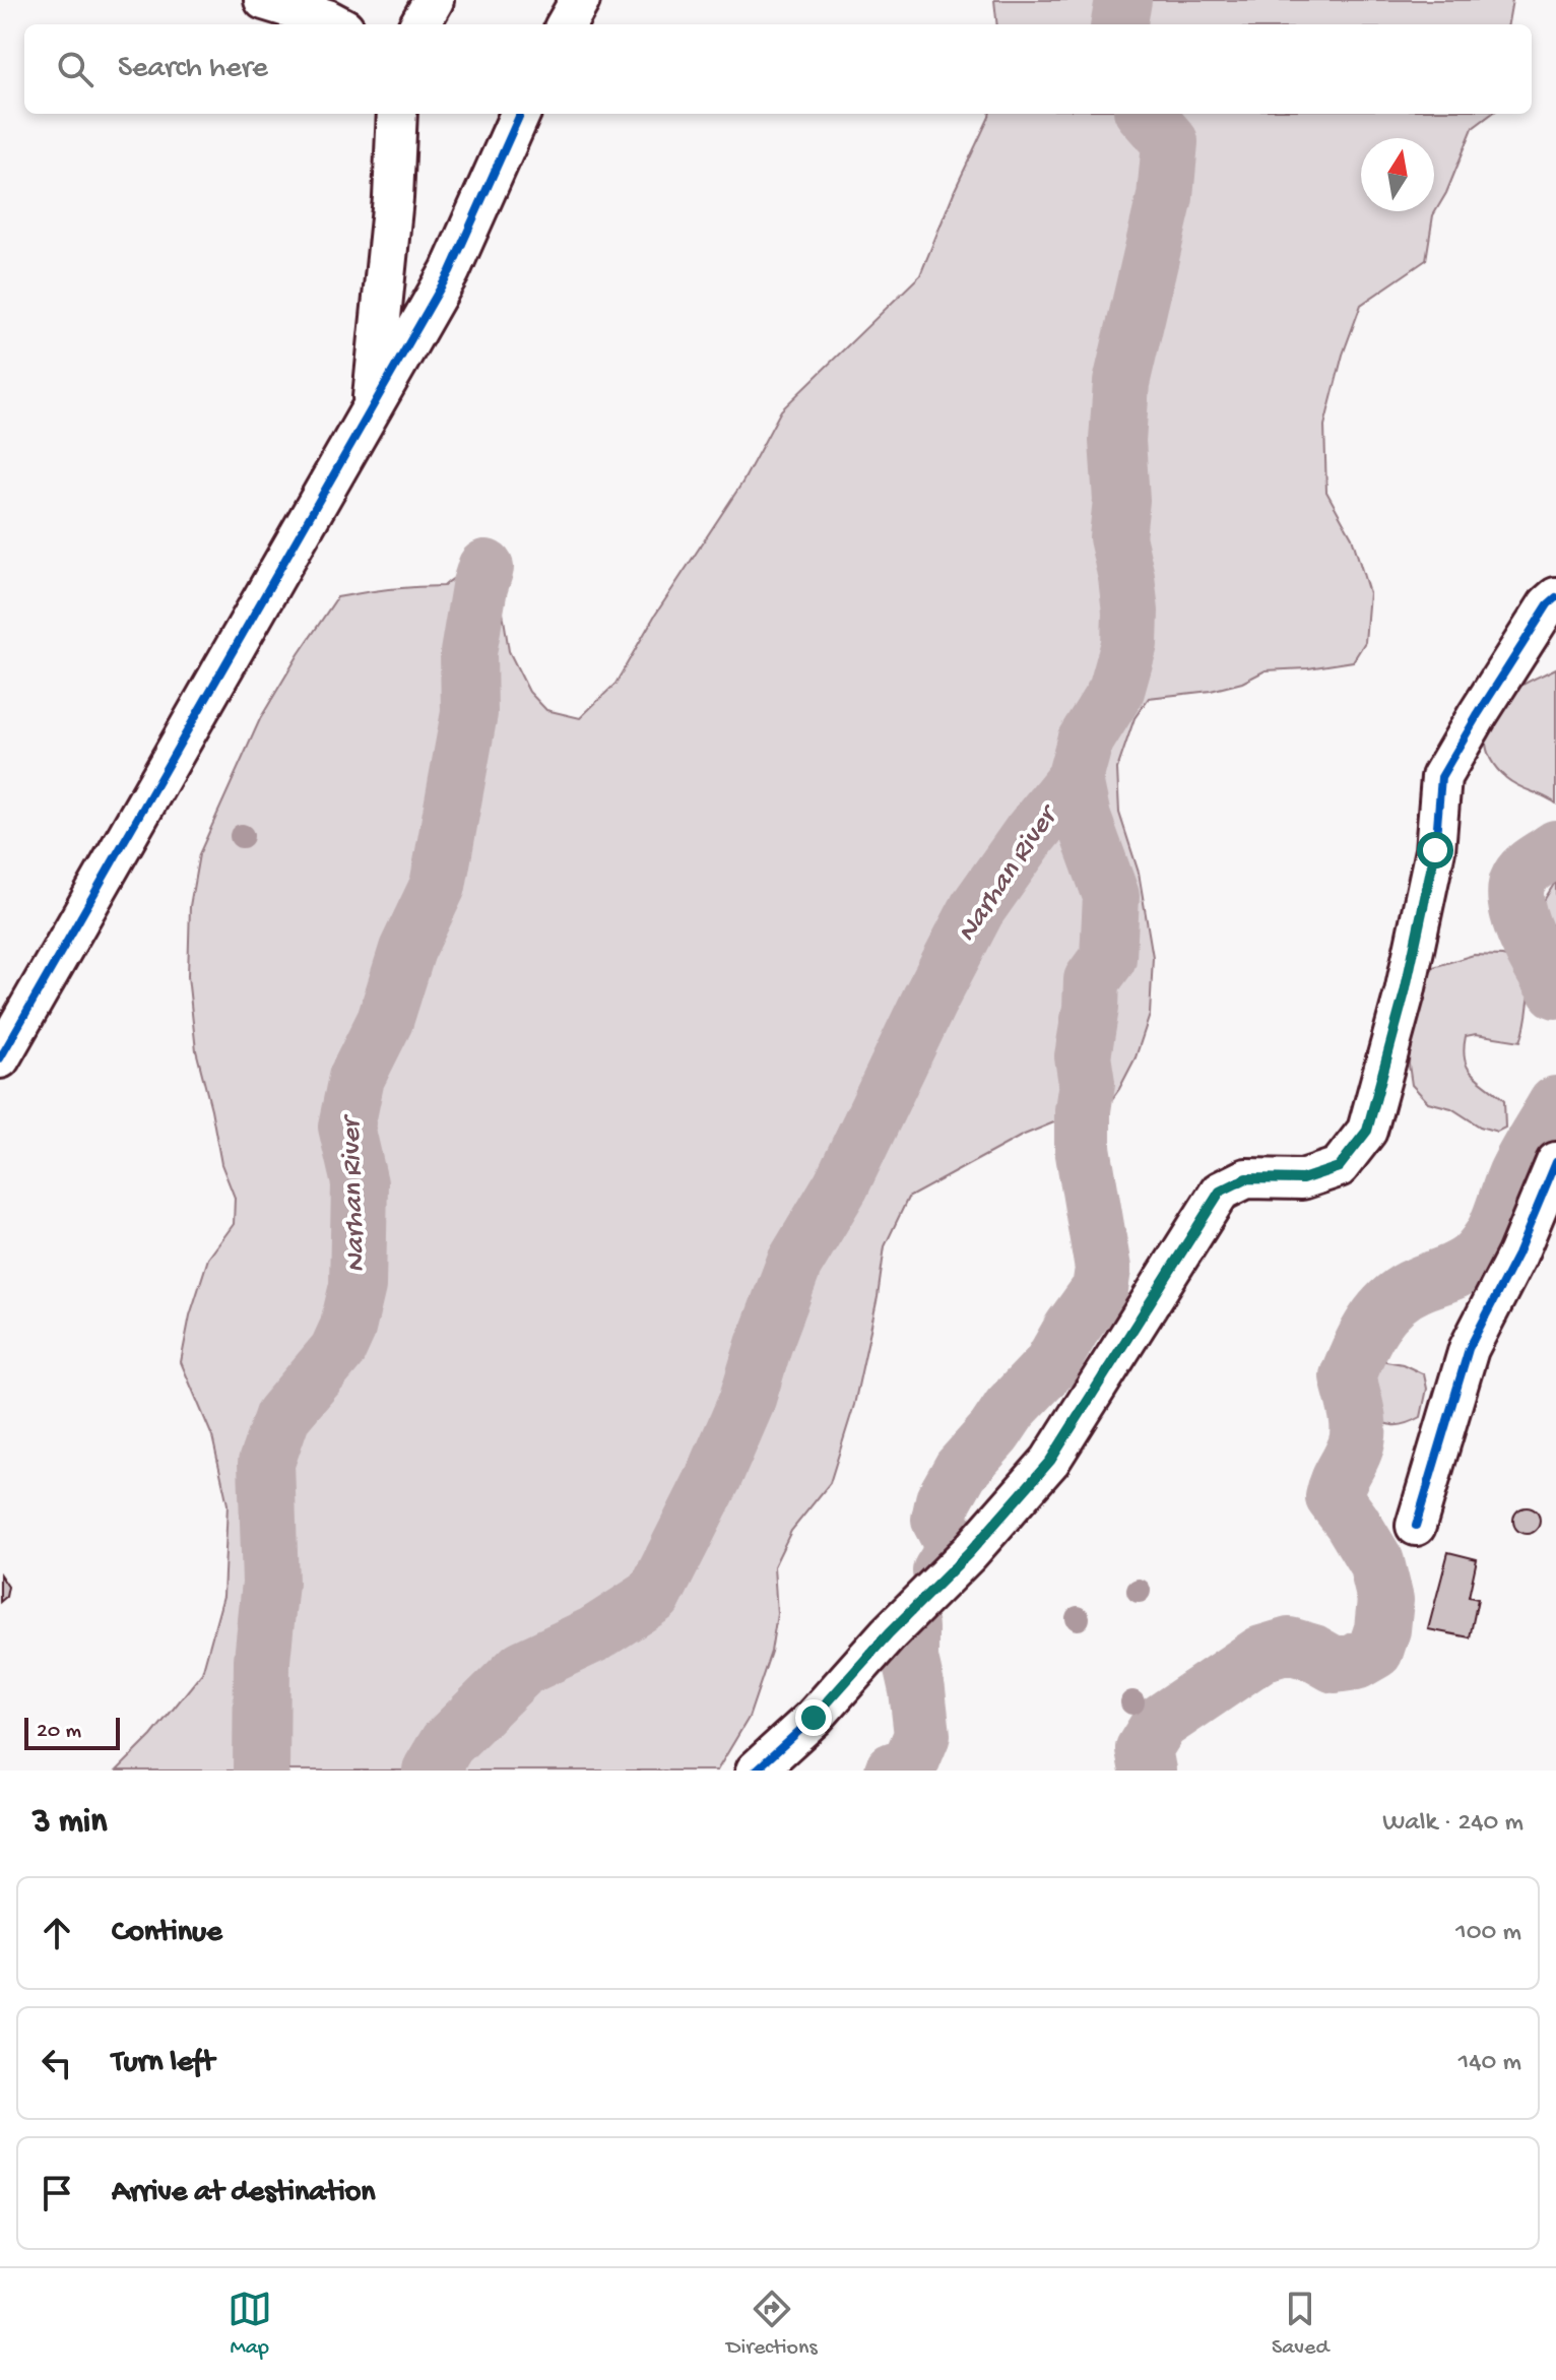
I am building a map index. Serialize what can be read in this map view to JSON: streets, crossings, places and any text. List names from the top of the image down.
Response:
{
  "water": ["Narhan River"],
  "scale_bar": "20 m",
  "north": "top",
  "page": {
    "search": "Search here",
    "scale": "20 m",
    "heading": ["3 min", "Walk · 240 m"],
    "list": [
      ["Continue", "100 m"],
      ["Turn left", "140 m"],
      "Arrive at destination"
    ],
    "nav": ["Map", "Directions", "Saved"]
  }
}
